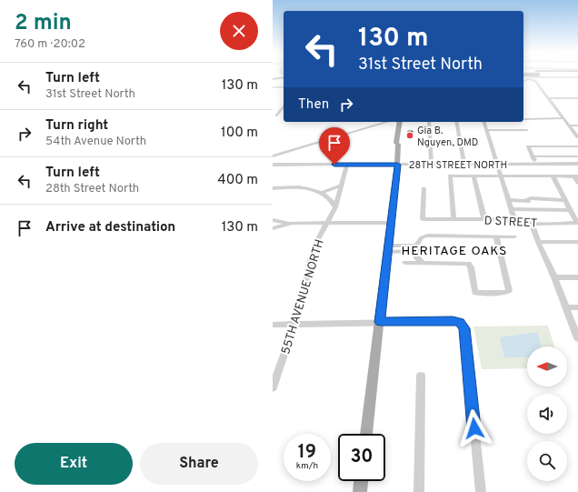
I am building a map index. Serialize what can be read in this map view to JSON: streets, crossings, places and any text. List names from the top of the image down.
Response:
{
  "streets": {
    "street": ["28TH STREET NORTH", "D STREET", "55TH AVENUE NORTH"]
  },
  "crossings": [
    ["28TH STREET NORTH", "55TH AVENUE NORTH"]
  ],
  "districts": ["HERITAGE OAKS"],
  "places": ["Gia B. Nguyen, DMD"],
  "north": "left",
  "page": {
    "heading": ["2 min", "760 m · 20:02"],
    "turn": ["130 m", "31st Street North"],
    "list": [
      {
        "name": "Turn left",
        "note": "31st Street North",
        "value": "130 m"
      },
      {
        "name": "Turn right",
        "note": "54th Avenue North",
        "value": "100 m"
      },
      {
        "name": "Turn left",
        "note": "28th Street North",
        "value": "400 m"
      },
      {
        "name": "Arrive at destination",
        "value": "130 m"
      }
    ],
    "then": "Then",
    "speed": "19 km/h",
    "limit": "30",
    "buttons": ["Exit", "Share"]
  }
}
